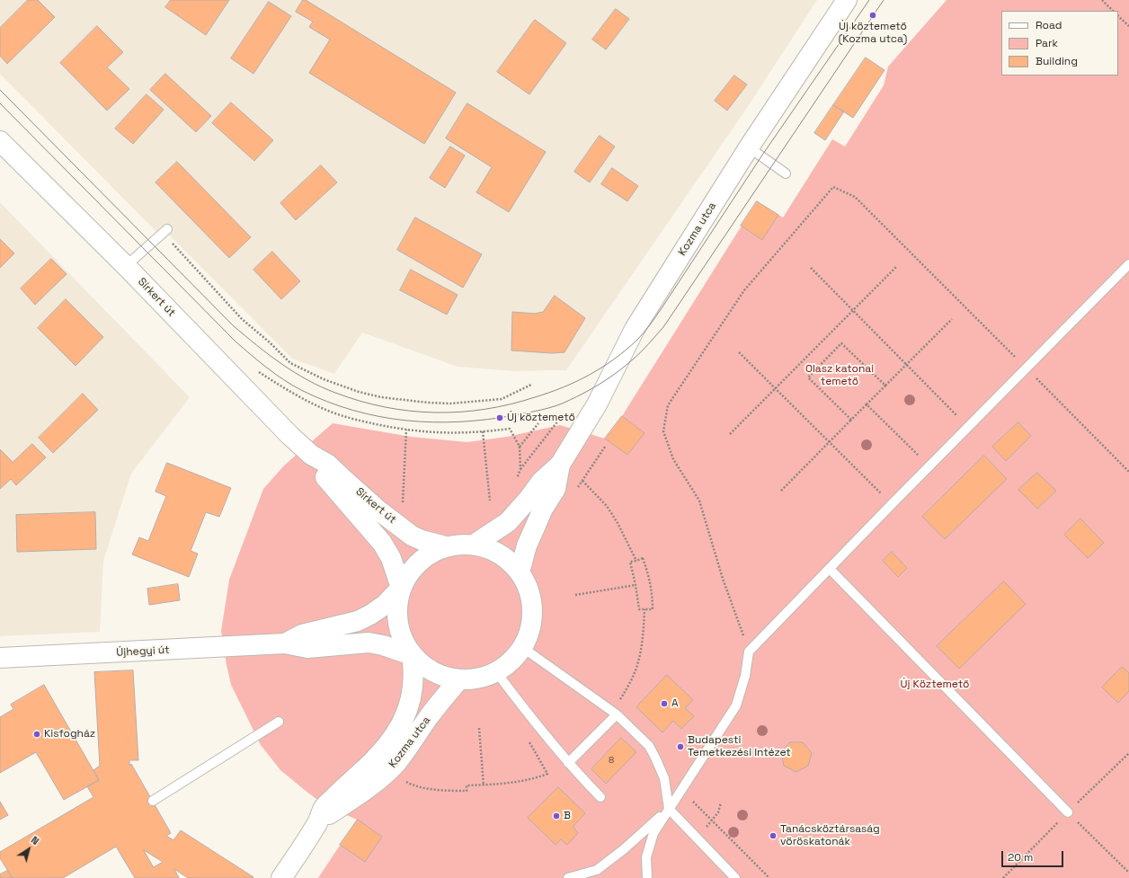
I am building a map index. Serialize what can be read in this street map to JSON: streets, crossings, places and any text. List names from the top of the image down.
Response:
{
  "streets": {
    "street": ["Kozma utca", "Sírkert út", "Újhegyi út"]
  },
  "crossings": [
    ["Kozma utca", "Sírkert út"],
    ["Kozma utca", "Újhegyi út"],
    ["Sírkert út", "Újhegyi út"]
  ],
  "parks": ["Olasz katonai temető", "Új Köztemető"],
  "places": [
    "Új köztemető (Kozma utca)",
    "Új köztemető",
    "A",
    "Kisfogház",
    "Budapesti Temetkezési Intézet",
    "B",
    "Tanácsköztársaság vöröskatonák"
  ],
  "house_numbers": ["8"],
  "legend": ["Road", "Park", "Building"],
  "scale_bar": "20 m",
  "north": "top right"
}
